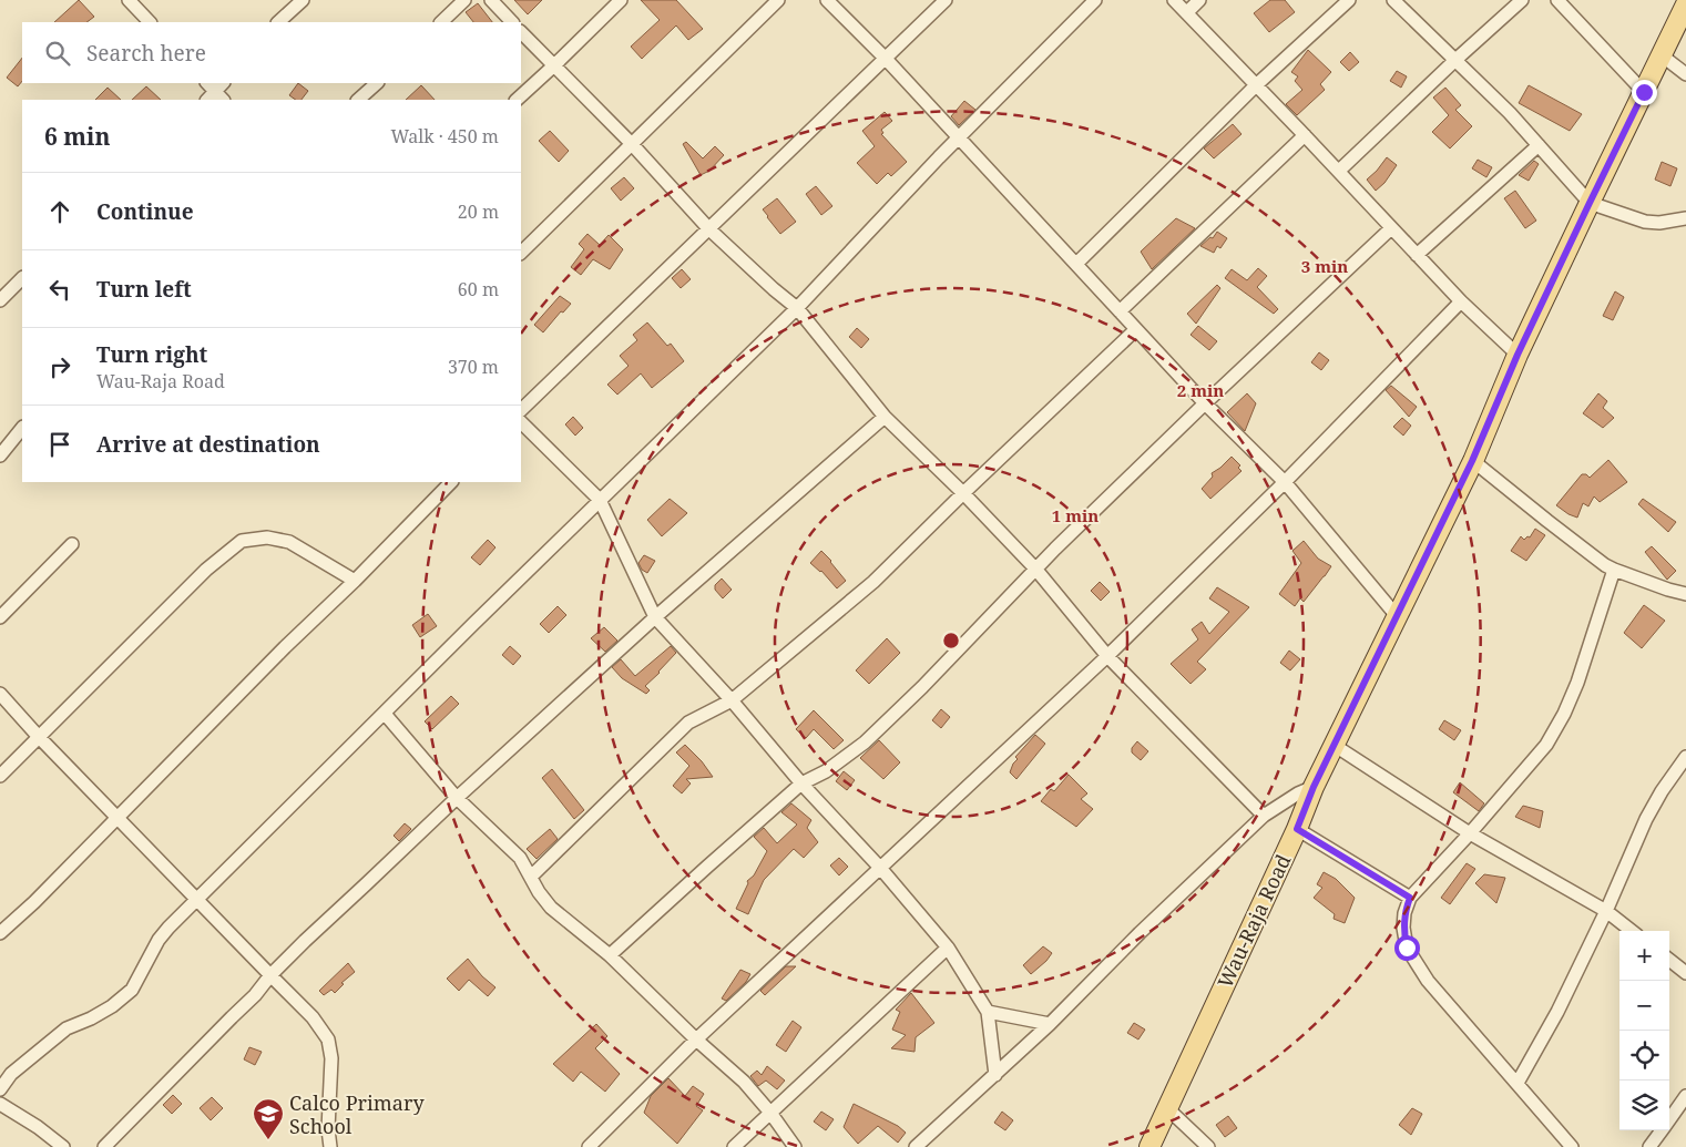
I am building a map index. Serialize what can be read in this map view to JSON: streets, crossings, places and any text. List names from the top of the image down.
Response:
{
  "streets": {
    "main road": ["Wau-Raja Road"]
  },
  "places": {
    "school or university": ["Calco Primary School"]
  },
  "page": {
    "search": "Search here",
    "heading": ["6 min", "Walk · 450 m"],
    "list": [
      ["Continue", "20 m"],
      ["Turn left", "60 m"],
      ["Turn right", "Wau-Raja Road", "370 m"],
      "Arrive at destination"
    ],
    "map_buttons": ["+", "−"]
  },
  "rings": ["3 min", "2 min", "1 min"]
}
